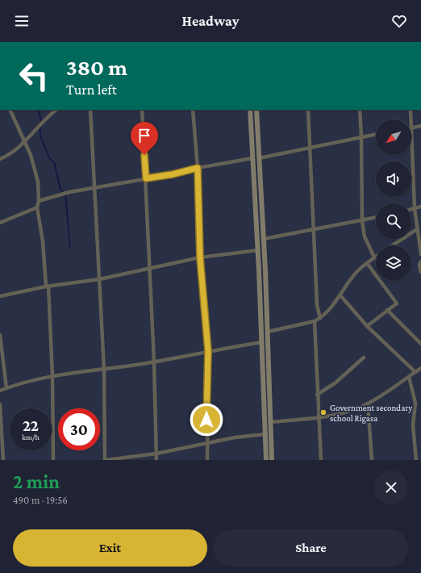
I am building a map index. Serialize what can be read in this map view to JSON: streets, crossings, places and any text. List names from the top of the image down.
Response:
{
  "places": ["Government secondary school Rigasa"],
  "north": "bottom left",
  "page": {
    "header": "Headway",
    "turn": ["380 m", "Turn left"],
    "speed": "22 km/h",
    "limit": "30",
    "heading": ["2 min", "490 m · 19:56"],
    "buttons": ["Exit", "Share"]
  }
}
